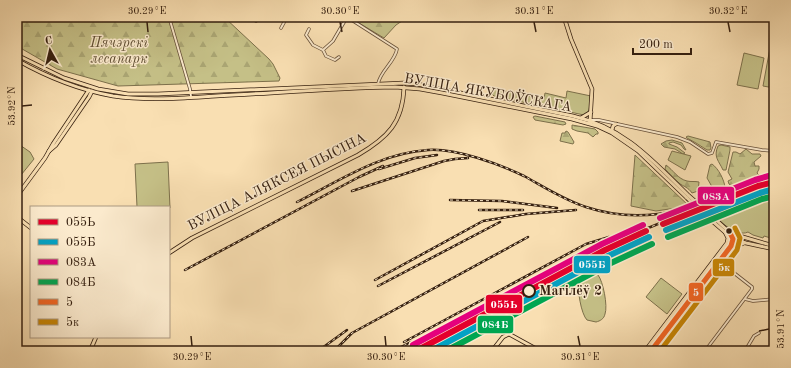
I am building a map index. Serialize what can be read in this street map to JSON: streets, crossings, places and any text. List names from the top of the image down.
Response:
{
  "streets": {
    "main road": ["ВУЛІЦА ЯКУБОЎСКАГА", "ВУЛІЦА АЛЯКСЕЯ ПЫСІНА"]
  },
  "crossings": [
    ["ВУЛІЦА ЯКУБОЎСКАГА", "ВУЛІЦА АЛЯКСЕЯ ПЫСІНА"]
  ],
  "parks": ["Пячэрскі лесапарк"],
  "places": ["Магілёў 2"],
  "lines": [
    "transit line 083А",
    "transit line 055Ь",
    "transit line 055Б",
    "transit line 084Б",
    "transit line 5к",
    "transit line 5"
  ],
  "legend": [
    "055Ь",
    "055Б",
    "083А",
    "084Б",
    "5",
    "5к"
  ],
  "scale_bar": "200 m",
  "north": "top",
  "coordinates": [
    "30.29°E",
    "30.30°E",
    "30.31°E",
    "30.32°E",
    "53.92°N",
    "53.91°N"
  ]
}
